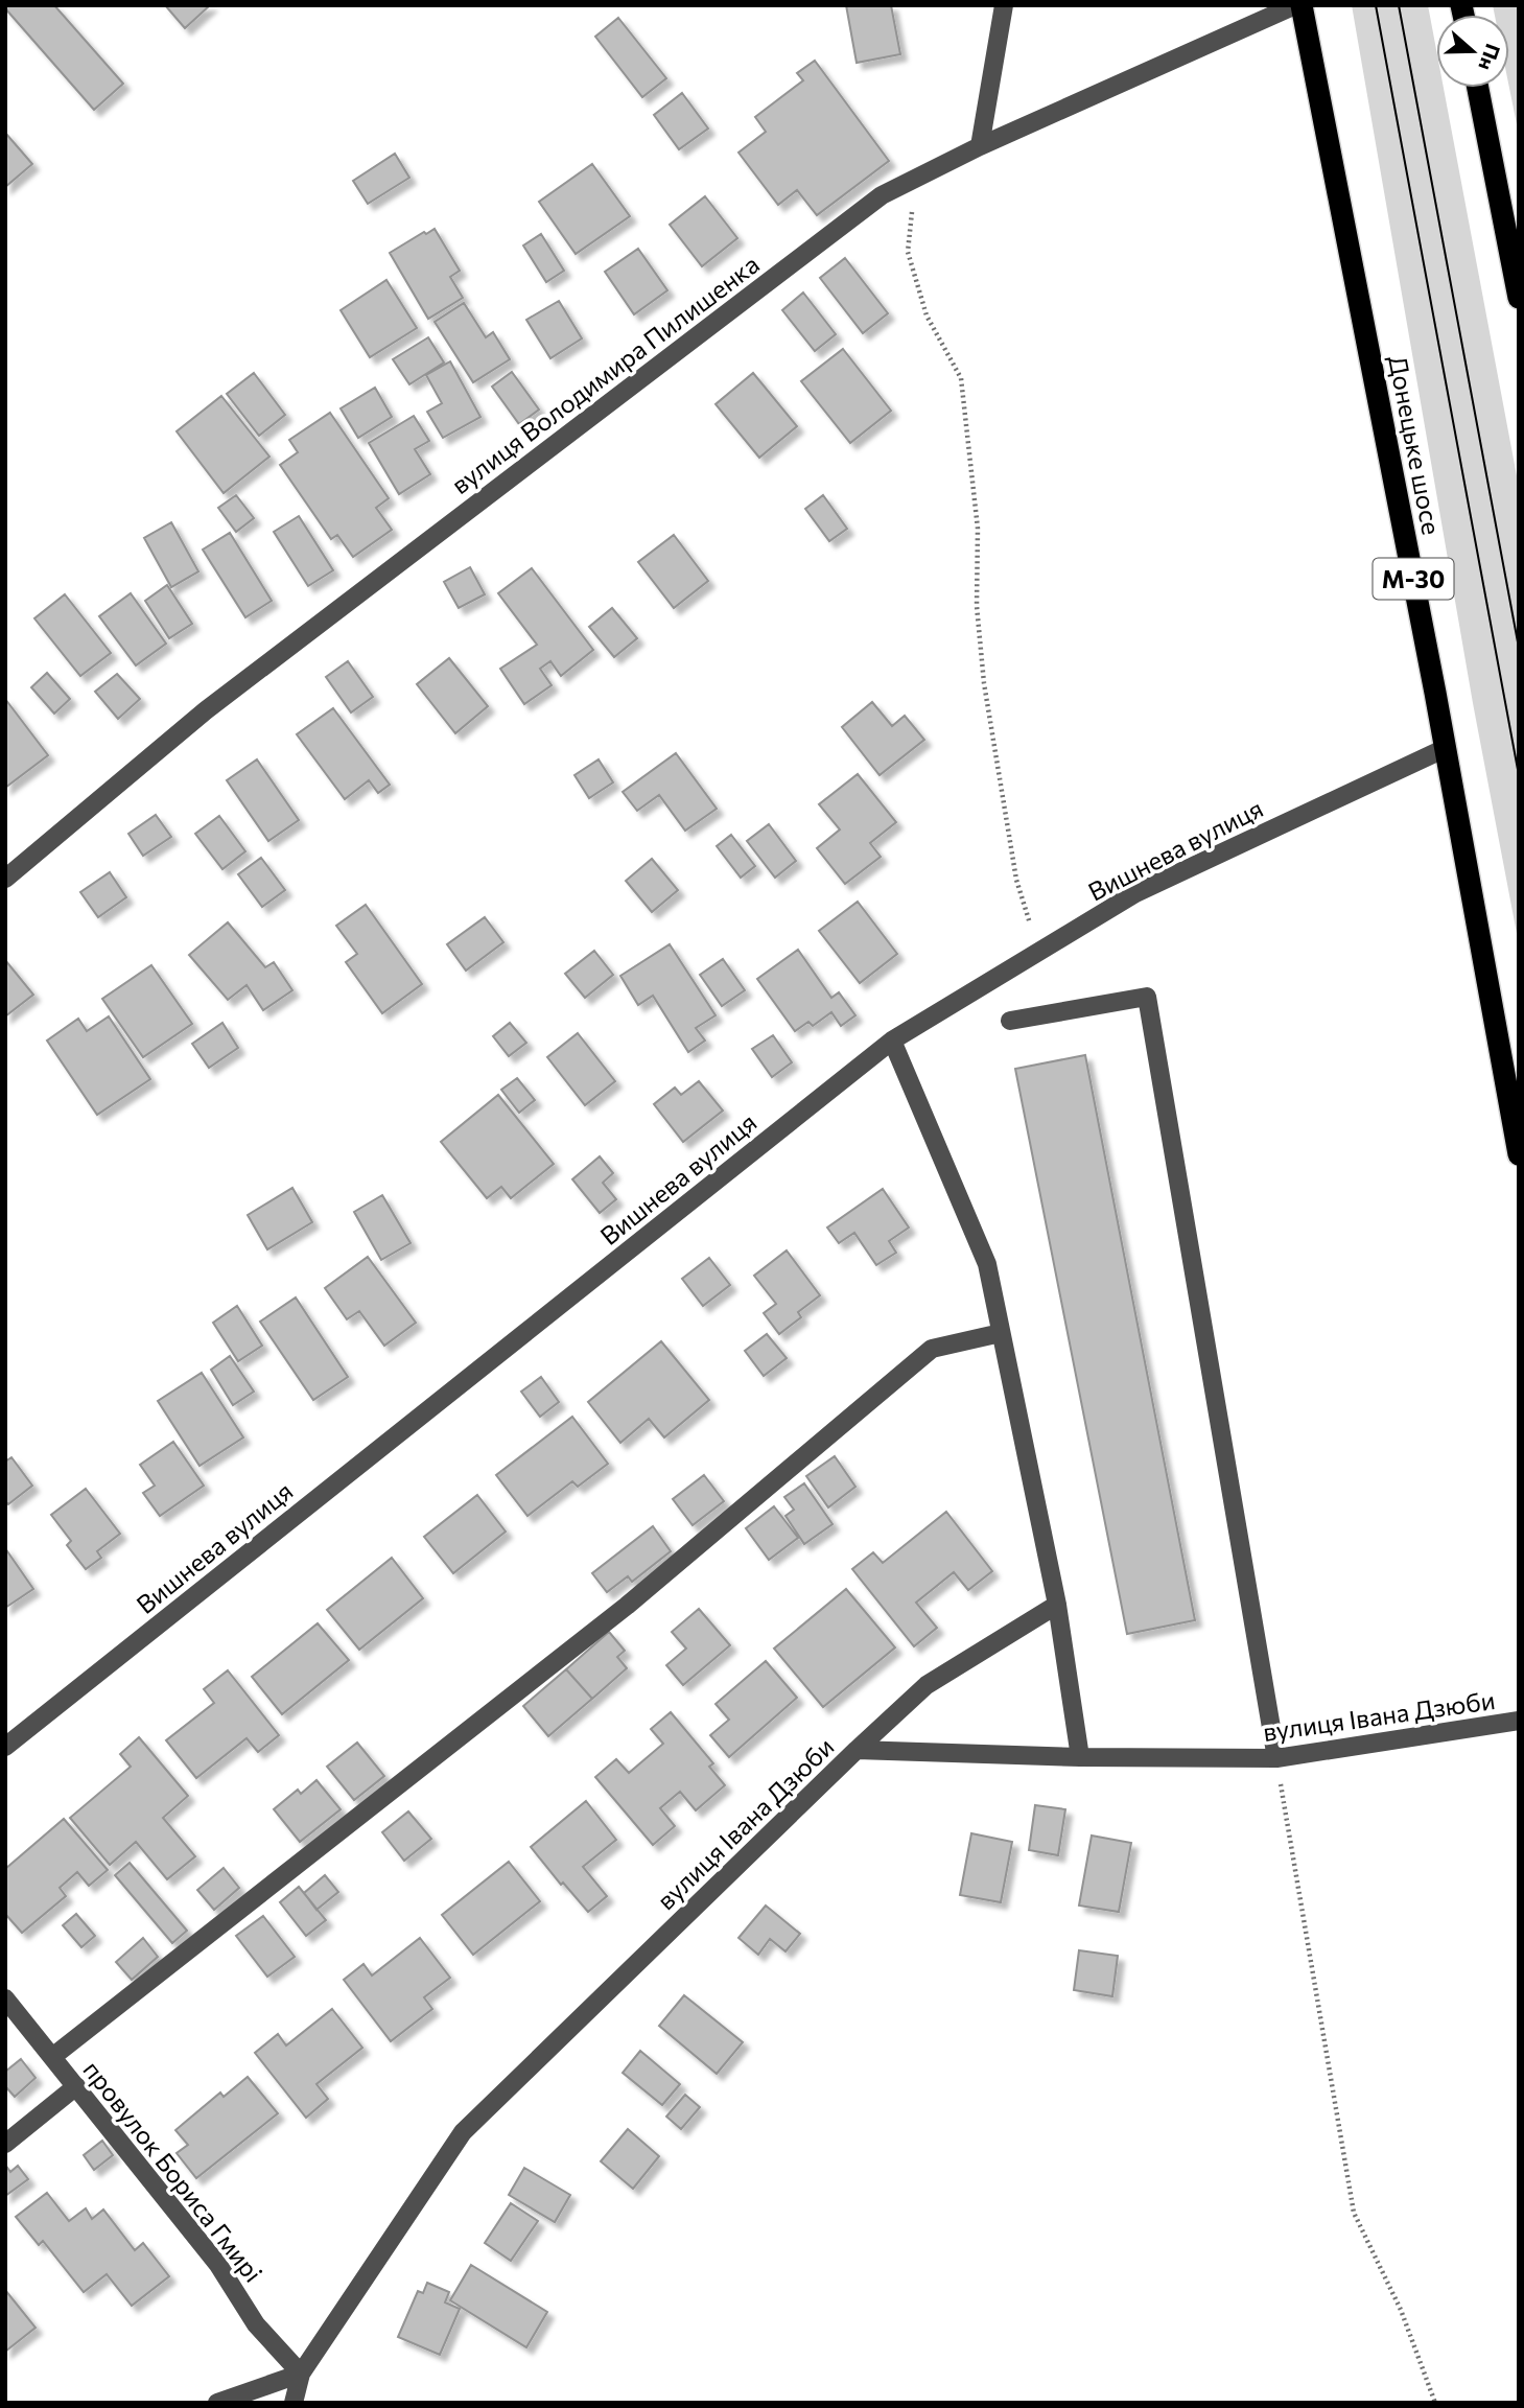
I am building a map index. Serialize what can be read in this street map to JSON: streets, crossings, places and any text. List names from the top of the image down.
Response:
{
  "streets": {
    "highway": ["Донецьке шосе", "М-30"],
    "street": [
      "вулиця Володимира Пилишенка",
      "Вишнева вулиця",
      "вулиця Івана Дзюби",
      "провулок Бориса Гмирі"
    ]
  },
  "crossings": [
    ["Донецьке шосе", "Вишнева вулиця"],
    ["вулиця Івана Дзюби", "провулок Бориса Гмирі"]
  ],
  "north": "right"
}
